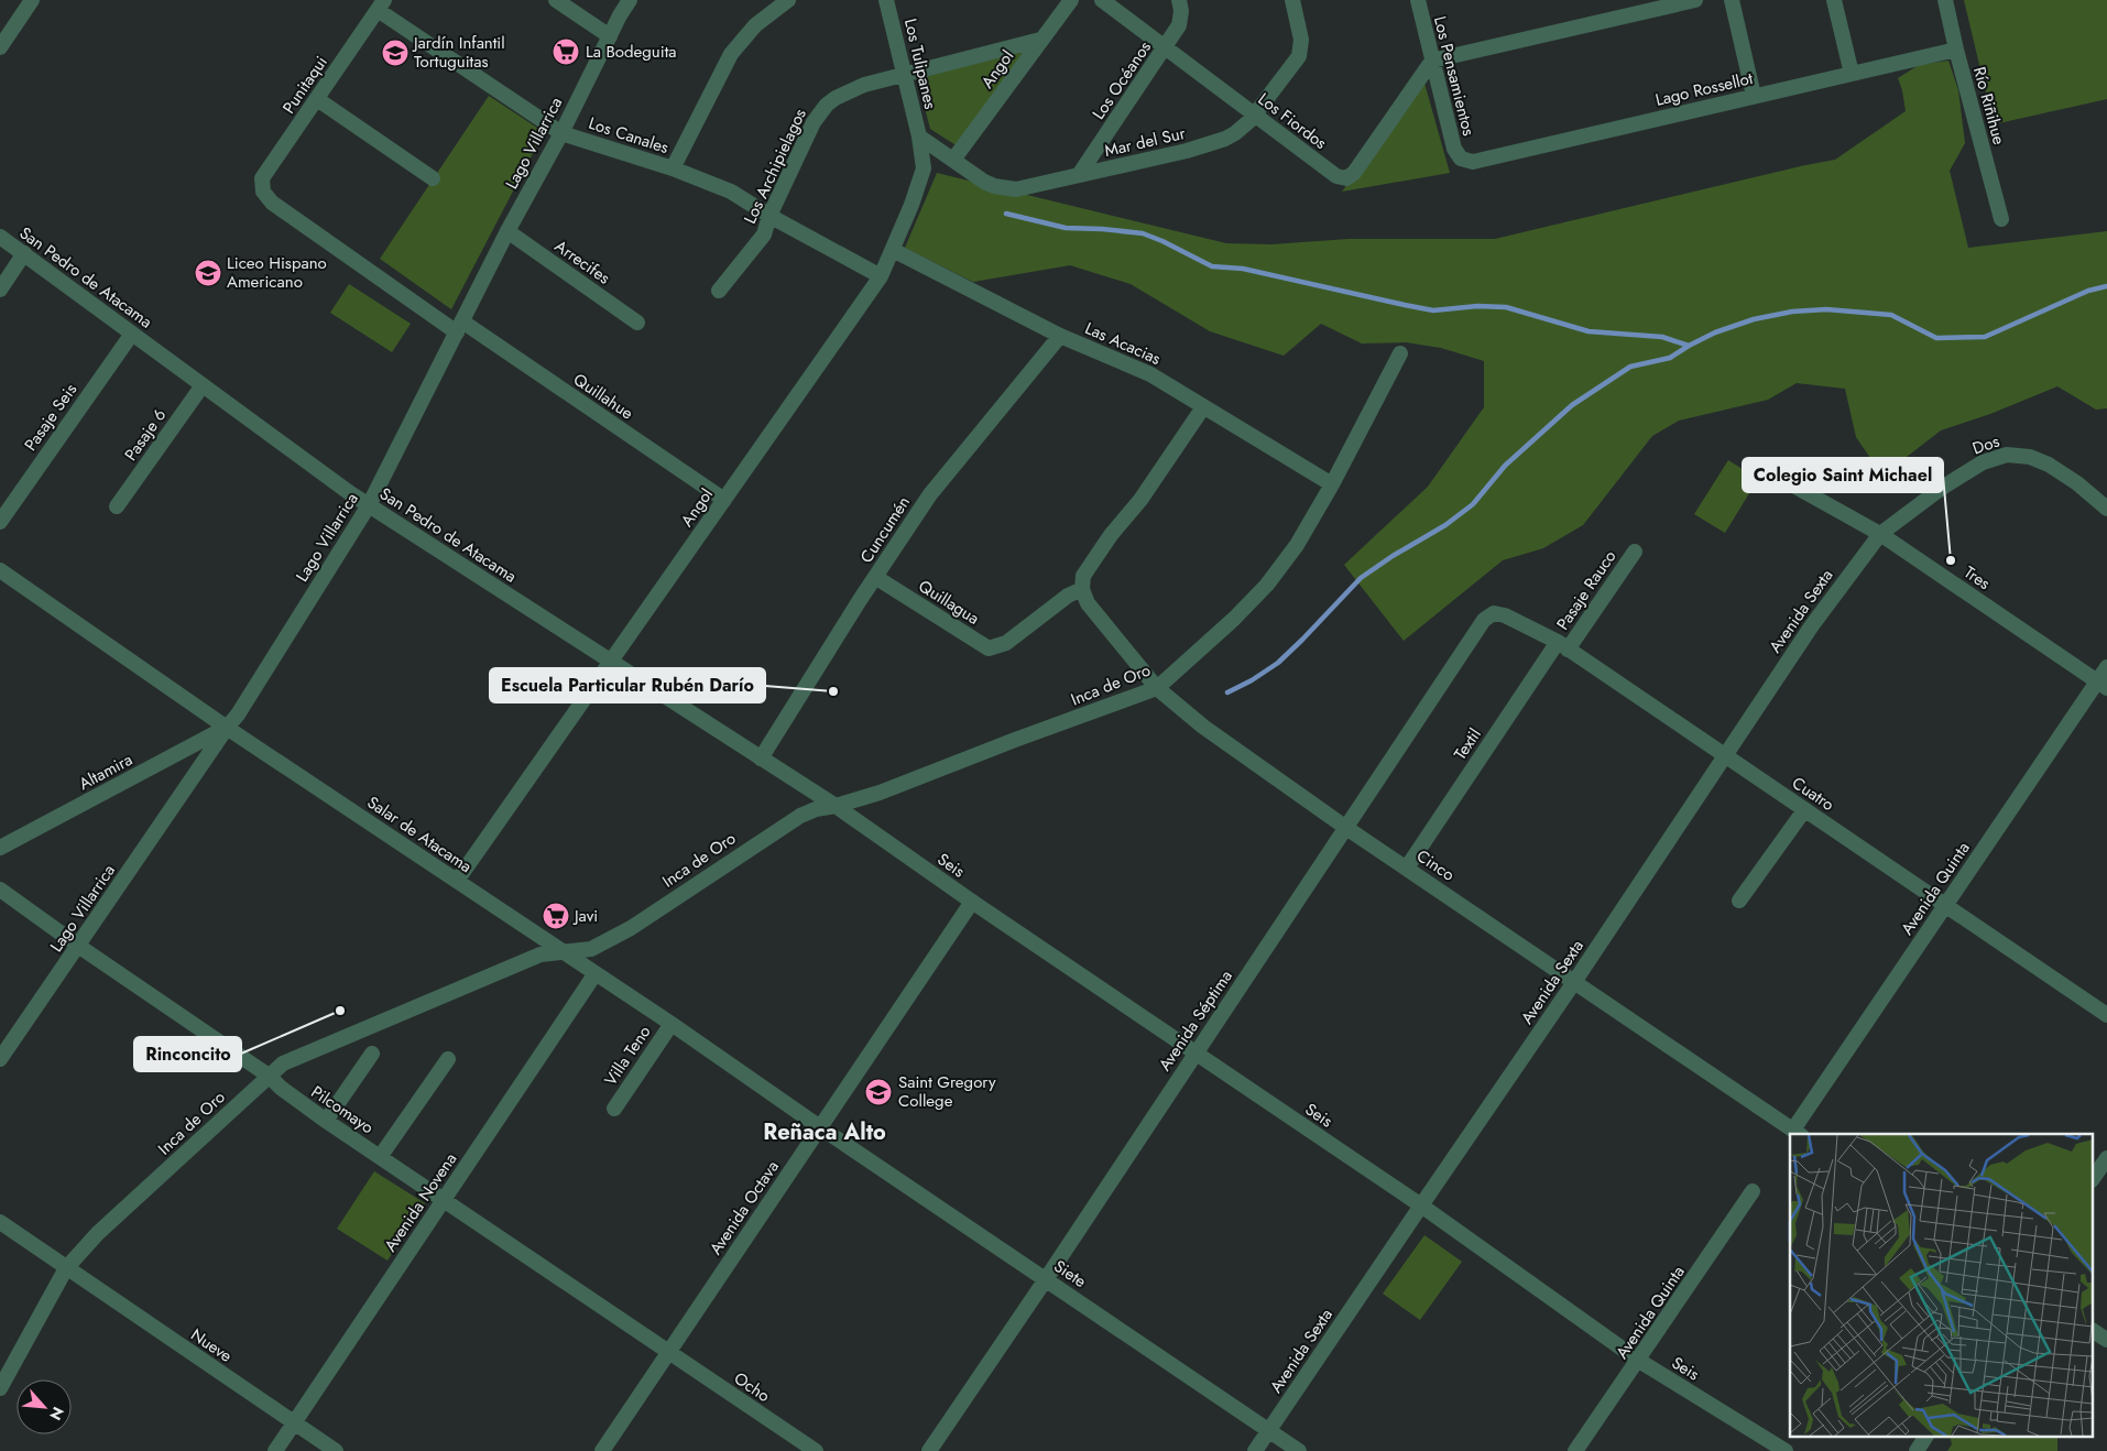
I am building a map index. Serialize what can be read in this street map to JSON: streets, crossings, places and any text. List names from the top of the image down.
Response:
{
  "streets": {
    "street": [
      "Los Tulipanes",
      "Angol",
      "Los Pensamientos",
      "Los Océanos",
      "Punitaqui",
      "Lago Rossellot",
      "Río Riñihue",
      "Los Fiordos",
      "Los Canales",
      "Mar del Sur",
      "Lago Villarrica",
      "Los Archipielagos",
      "Arrecifes",
      "San Pedro de Atacama",
      "Las Acacias",
      "Quillahue",
      "Pasaje Seis",
      "Pasaje 6",
      "Dos",
      "Cuncumén",
      "Tres",
      "Pasaje Rauco",
      "Quillagua",
      "Avenida Sexta",
      "Inca de Oro",
      "Textil",
      "Altamira",
      "Cuatro",
      "Salar de Atacama",
      "Seis",
      "Cinco",
      "Avenida Quinta",
      "Avenida Séptima",
      "Villa Teno",
      "Pilcomayo",
      "Avenida Novena",
      "Avenida Octava",
      "Siete",
      "Nueve",
      "Ocho"
    ]
  },
  "crossings": [
    ["Los Tulipanes", "Angol"],
    ["Los Tulipanes", "Mar del Sur"],
    ["Los Tulipanes", "Los Archipielagos"],
    ["Angol", "Los Canales"],
    ["Angol", "Mar del Sur"],
    ["Angol", "Los Archipielagos"],
    ["Angol", "San Pedro de Atacama"],
    ["Angol", "Las Acacias"],
    ["Angol", "Quillahue"],
    ["Angol", "Salar de Atacama"],
    ["Los Pensamientos", "Lago Rossellot"],
    ["Los Pensamientos", "Los Fiordos"],
    ["Los Océanos", "Los Fiordos"],
    ["Los Océanos", "Mar del Sur"],
    ["Punitaqui", "Los Canales"],
    ["Punitaqui", "Quillahue"],
    ["Lago Rossellot", "Río Riñihue"],
    ["Los Fiordos", "Mar del Sur"],
    ["Los Canales", "Lago Villarrica"],
    ["Los Canales", "Los Archipielagos"],
    ["Lago Villarrica", "Arrecifes"],
    ["Lago Villarrica", "San Pedro de Atacama"],
    ["Lago Villarrica", "Quillahue"],
    ["Lago Villarrica", "Altamira"],
    ["Lago Villarrica", "Salar de Atacama"],
    ["Lago Villarrica", "Pilcomayo"],
    ["San Pedro de Atacama", "Pasaje Seis"],
    ["San Pedro de Atacama", "Pasaje 6"],
    ["San Pedro de Atacama", "Cuncumén"],
    ["San Pedro de Atacama", "Inca de Oro"],
    ["San Pedro de Atacama", "Seis"],
    ["Las Acacias", "Cuncumén"],
    ["Las Acacias", "Inca de Oro"],
    ["Dos", "Tres"],
    ["Dos", "Avenida Sexta"],
    ["Cuncumén", "Quillagua"],
    ["Tres", "Avenida Sexta"],
    ["Tres", "Avenida Quinta"],
    ["Pasaje Rauco", "Textil"],
    ["Pasaje Rauco", "Cuatro"],
    ["Quillagua", "Cinco"],
    ["Avenida Sexta", "Cuatro"],
    ["Avenida Sexta", "Seis"],
    ["Avenida Sexta", "Cinco"],
    ["Avenida Sexta", "Siete"],
    ["Inca de Oro", "Salar de Atacama"],
    ["Inca de Oro", "Seis"],
    ["Inca de Oro", "Cinco"],
    ["Inca de Oro", "Pilcomayo"],
    ["Inca de Oro", "Nueve"],
    ["Textil", "Cuatro"],
    ["Textil", "Cinco"],
    ["Altamira", "Salar de Atacama"],
    ["Cuatro", "Avenida Quinta"],
    ["Cuatro", "Avenida Séptima"],
    ["Salar de Atacama", "Villa Teno"],
    ["Salar de Atacama", "Avenida Novena"],
    ["Salar de Atacama", "Avenida Octava"],
    ["Salar de Atacama", "Siete"],
    ["Seis", "Avenida Quinta"],
    ["Seis", "Avenida Séptima"],
    ["Seis", "Avenida Octava"],
    ["Cinco", "Avenida Quinta"],
    ["Cinco", "Avenida Séptima"],
    ["Avenida Séptima", "Siete"],
    ["Pilcomayo", "Avenida Novena"],
    ["Pilcomayo", "Avenida Octava"],
    ["Pilcomayo", "Ocho"],
    ["Avenida Novena", "Nueve"],
    ["Avenida Octava", "Siete"],
    ["Avenida Octava", "Ocho"]
  ],
  "districts": ["Reñaca Alto"],
  "places": {
    "supermarket": ["La Bodeguita", "Javi"],
    "school or university": ["Jardín Infantil Tortuguitas", "Liceo Hispano Americano", "Saint Gregory College"],
    "other": ["Colegio Saint Michael", "Escuela Particular Rubén Darío", "Rinconcito"]
  },
  "north": "bottom right"
}
